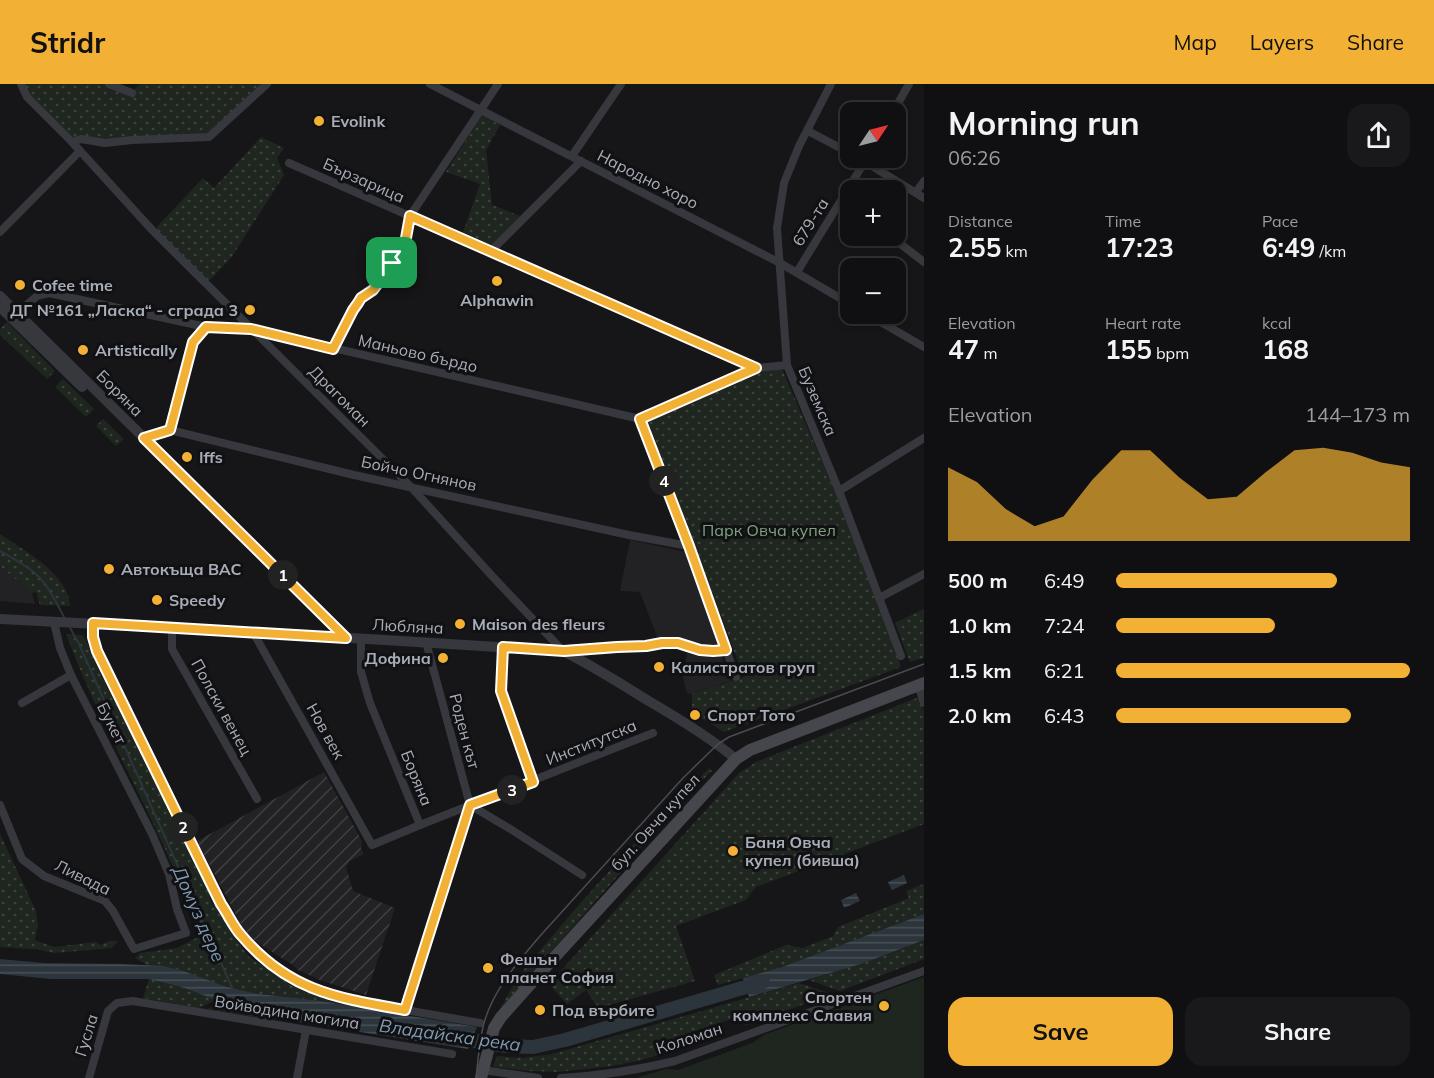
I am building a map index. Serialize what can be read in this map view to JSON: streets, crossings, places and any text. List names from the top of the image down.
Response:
{
  "streets": {
    "main road": ["бул. Овча купел"],
    "street": [
      "Народно хоро",
      "Бързарица",
      "679-та",
      "Маньово бърдо",
      "Боряна",
      "Драгоман",
      "Буземска",
      "Бойчо Огнянов",
      "Любляна",
      "Полски венец",
      "Букет",
      "Нов век",
      "Роден кът",
      "Институтска",
      "Ливада",
      "Войводина могила",
      "Гусла",
      "Коломан"
    ]
  },
  "crossings": [
    ["Народно хоро", "679-та"],
    ["Народно хоро", "Буземска"],
    ["Маньово бърдо", "Боряна"],
    ["Маньово бърдо", "Драгоман"],
    ["Боряна", "Любляна"],
    ["Боряна", "Институтска"],
    ["Драгоман", "Бойчо Огнянов"],
    ["Драгоман", "Любляна"],
    ["Любляна", "Полски венец"],
    ["Любляна", "Букет"],
    ["Любляна", "Нов век"],
    ["Любляна", "Роден кът"],
    ["Любляна", "бул. Овча купел"],
    ["Букет", "Ливада"],
    ["Букет", "Войводина могила"],
    ["Нов век", "Институтска"],
    ["Роден кът", "Институтска"],
    ["Войводина могила", "Гусла"]
  ],
  "water": ["Домуз дере", "Владайска река"],
  "parks": ["Парк Овча купел"],
  "places": [
    "Evolink",
    "Alphawin",
    "Cofee time",
    "ДГ №161 „Ласка“ - сграда 3",
    "Artistically",
    "Iffs",
    "Автокъща ВАС",
    "Speedy",
    "Maison des fleurs",
    "Дофина",
    "Калистратов груп",
    "Спорт Тото",
    "Баня Овча купел (бивша)",
    "Фешън планет София",
    "Спортен комплекс Славия",
    "Под върбите"
  ],
  "north": "top right",
  "page": {
    "header": "Stridr",
    "nav": ["Map", "Layers", "Share"],
    "heading": ["Morning run", "06:26"],
    "map_buttons": ["+", "−"],
    "stats": [
      ["Distance", "2.55 km"],
      ["Time", "17:23"],
      ["Pace", "6:49 /km"],
      ["Elevation", "47 m"],
      ["Heart rate", "155 bpm"],
      ["kcal", "168"]
    ],
    "chart": ["Elevation", "144–173 m"],
    "pins": [
      "4",
      "1",
      "3",
      "2"
    ],
    "list": [
      {
        "name": "500 m",
        "note": "6:49"
      },
      {
        "name": "1.0 km",
        "note": "7:24"
      },
      {
        "name": "1.5 km",
        "note": "6:21"
      },
      {
        "name": "2.0 km",
        "note": "6:43"
      }
    ],
    "buttons": ["Save", "Share"]
  }
}
